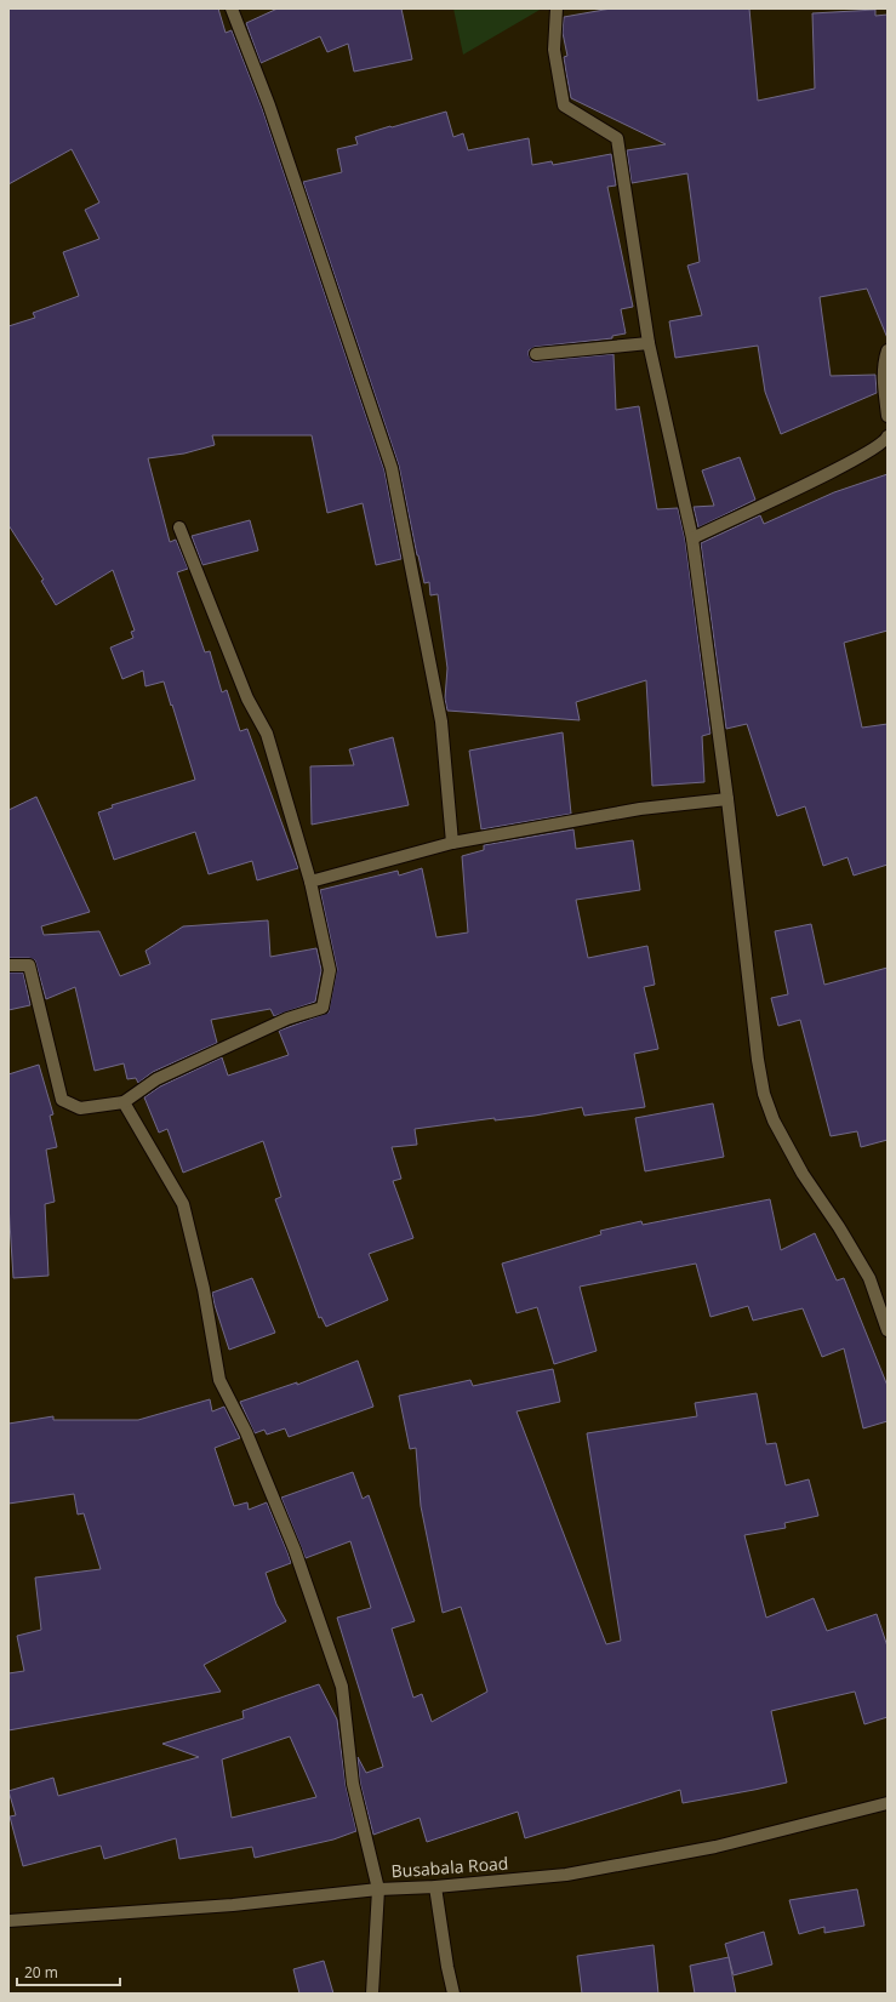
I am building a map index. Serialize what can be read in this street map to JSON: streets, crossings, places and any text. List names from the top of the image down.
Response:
{
  "streets": {
    "street": ["Busabala Road"]
  },
  "scale_bar": "20 m"
}
